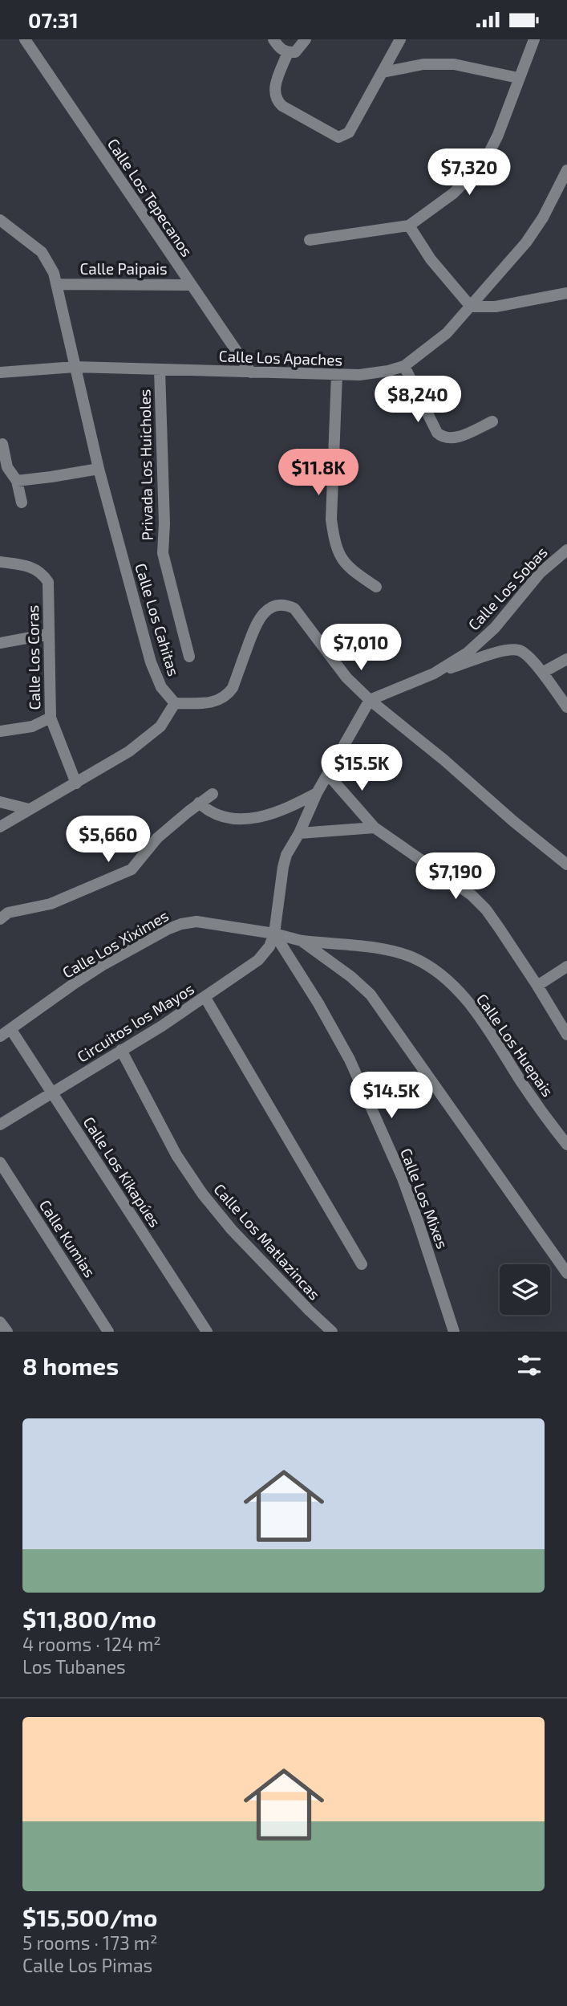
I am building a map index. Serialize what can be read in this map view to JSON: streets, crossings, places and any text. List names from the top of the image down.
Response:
{
  "streets": {
    "street": [
      "Calle Los Tepecanos",
      "Calle Paipais",
      "Calle Los Apaches",
      "Privada Los Huicholes",
      "Calle Los Sobas",
      "Calle Los Cahitas",
      "Calle Los Coras",
      "Calle Los Xiximes",
      "Circuitos los Mayos",
      "Calle Los Huepais",
      "Calle Los Kikapúes",
      "Calle Los Mixes",
      "Calle Kumias",
      "Calle Los Matlazincas"
    ]
  },
  "crossings": [
    ["Calle Los Tepecanos", "Calle Paipais"],
    ["Calle Los Tepecanos", "Calle Los Apaches"],
    ["Calle Paipais", "Calle Los Cahitas"],
    ["Calle Los Apaches", "Privada Los Huicholes"],
    ["Calle Los Apaches", "Calle Los Cahitas"],
    ["Calle Los Xiximes", "Circuitos los Mayos"],
    ["Calle Los Xiximes", "Calle Los Huepais"],
    ["Calle Los Xiximes", "Calle Los Kikapúes"],
    ["Calle Los Xiximes", "Calle Los Mixes"],
    ["Circuitos los Mayos", "Calle Los Kikapúes"],
    ["Circuitos los Mayos", "Calle Los Mixes"],
    ["Circuitos los Mayos", "Calle Los Matlazincas"]
  ],
  "page": {
    "status": "07:31",
    "price": [
      "$7,320",
      "$8,240",
      "$11.8K",
      "$7,010",
      "$15.5K",
      "$5,660",
      "$7,190",
      "$14.5K"
    ],
    "heading": "8 homes",
    "list": [
      {
        "name": "$11,800/mo",
        "note": "4 rooms · 124 m² · Los Tubanes"
      },
      {
        "name": "$15,500/mo",
        "note": "5 rooms · 173 m² · Calle Los Pimas"
      }
    ]
  }
}
